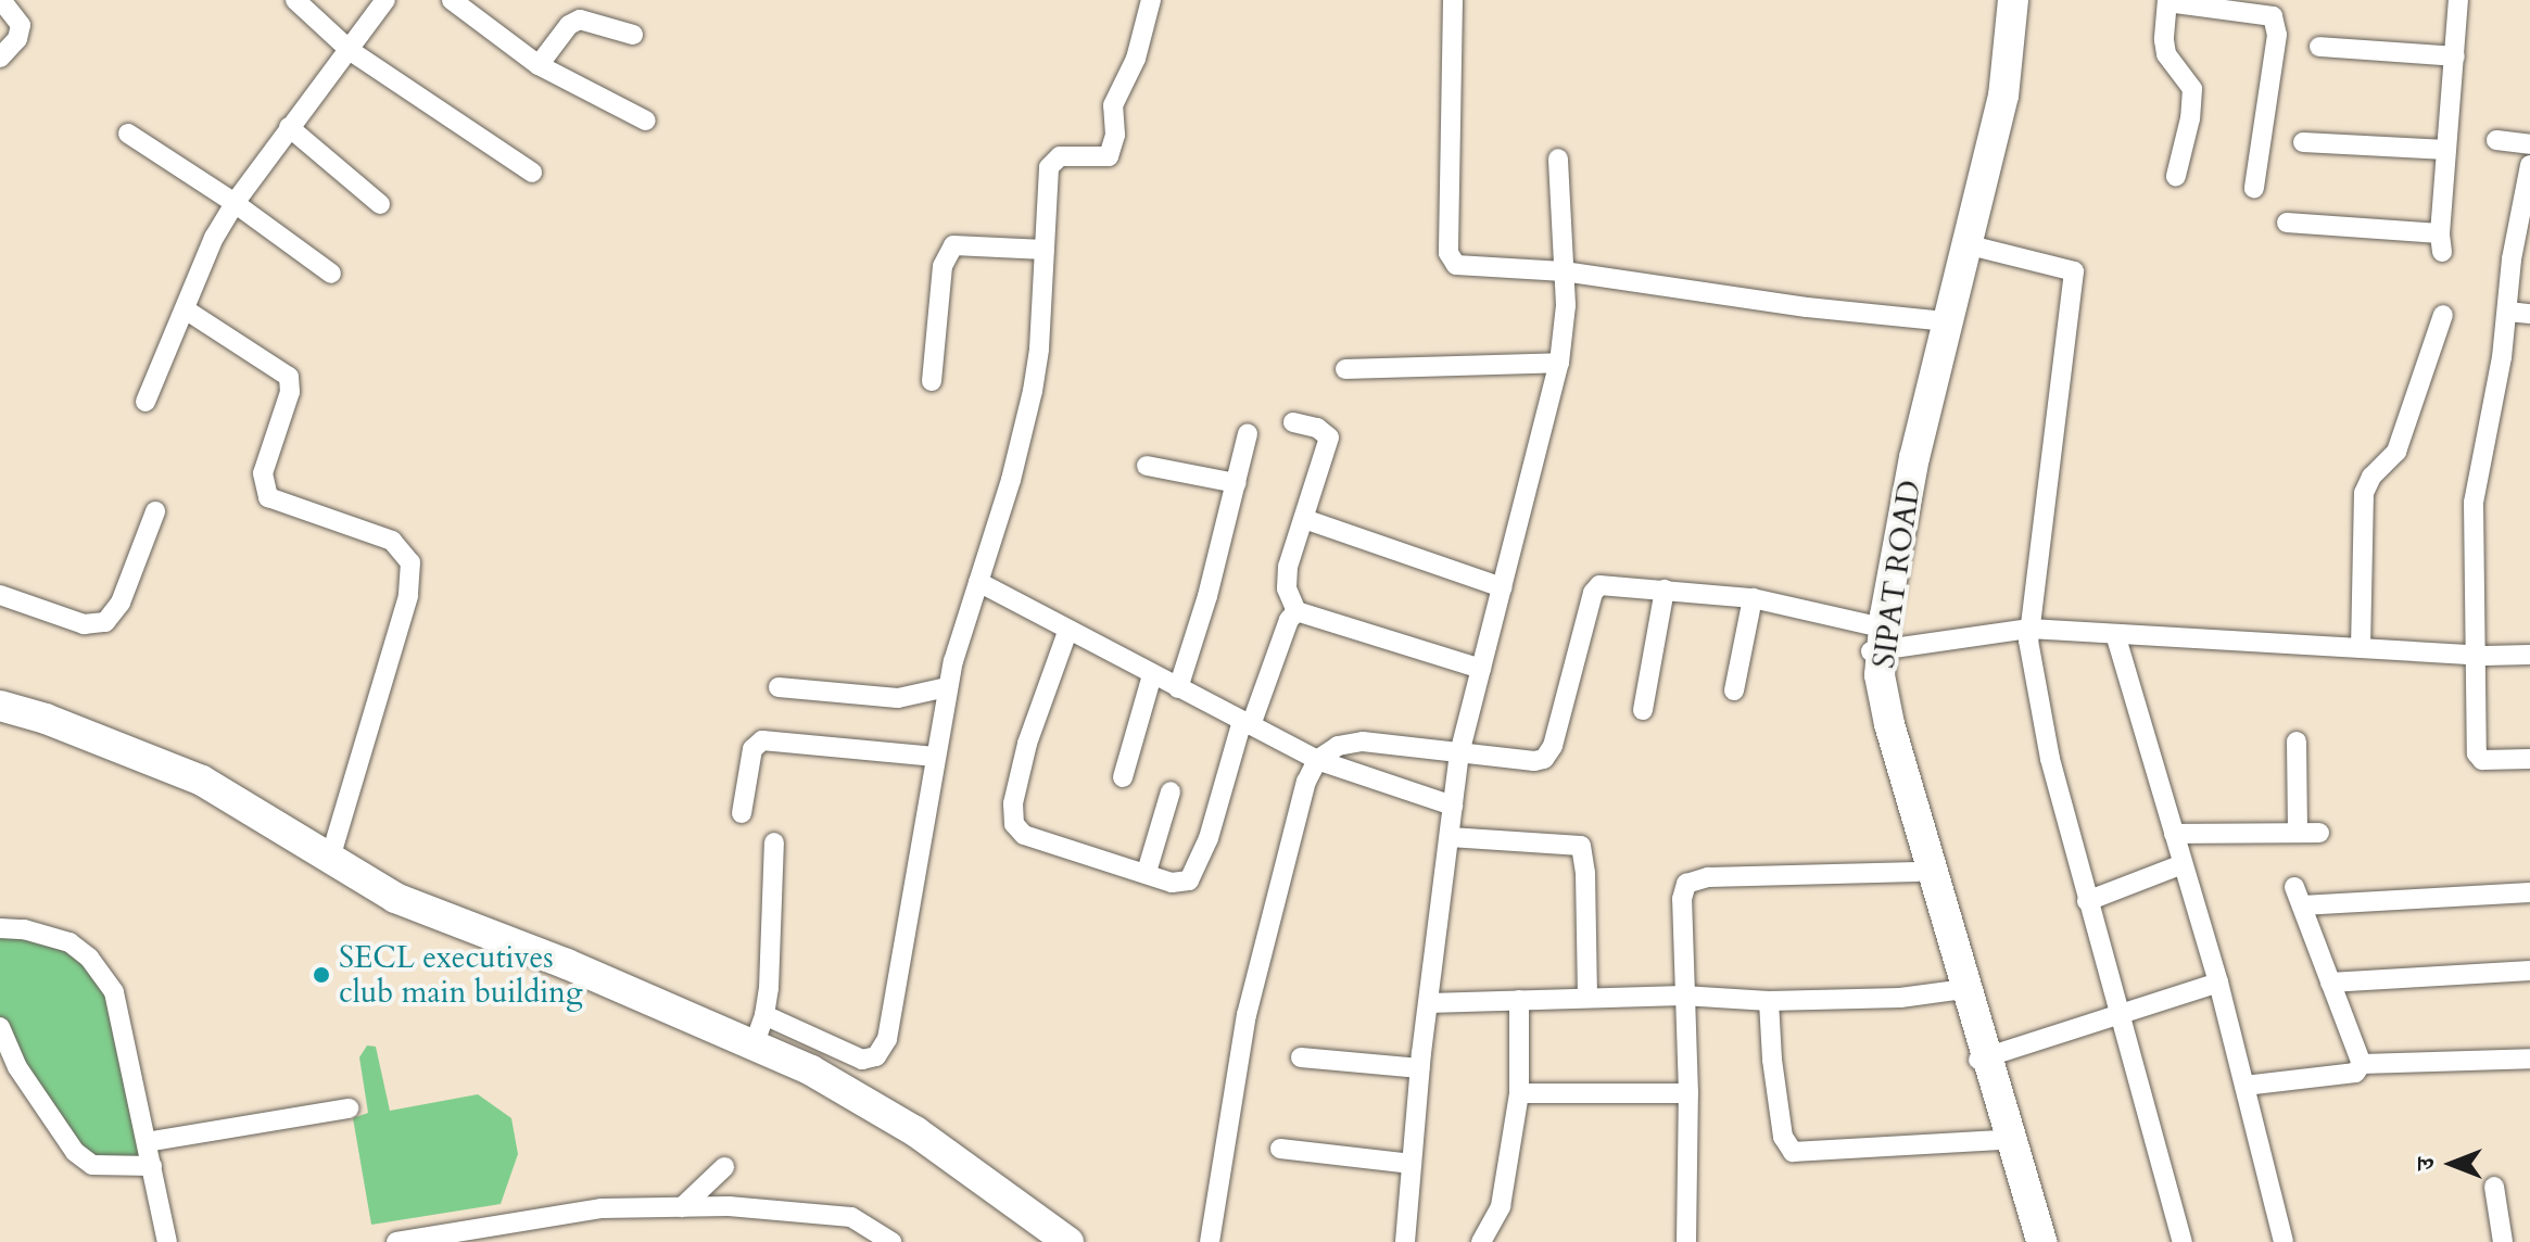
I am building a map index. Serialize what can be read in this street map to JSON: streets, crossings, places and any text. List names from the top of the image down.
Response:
{
  "streets": {
    "main road": ["SIPAT ROAD"]
  },
  "places": ["SECL executives club main building"],
  "north": "left"
}
